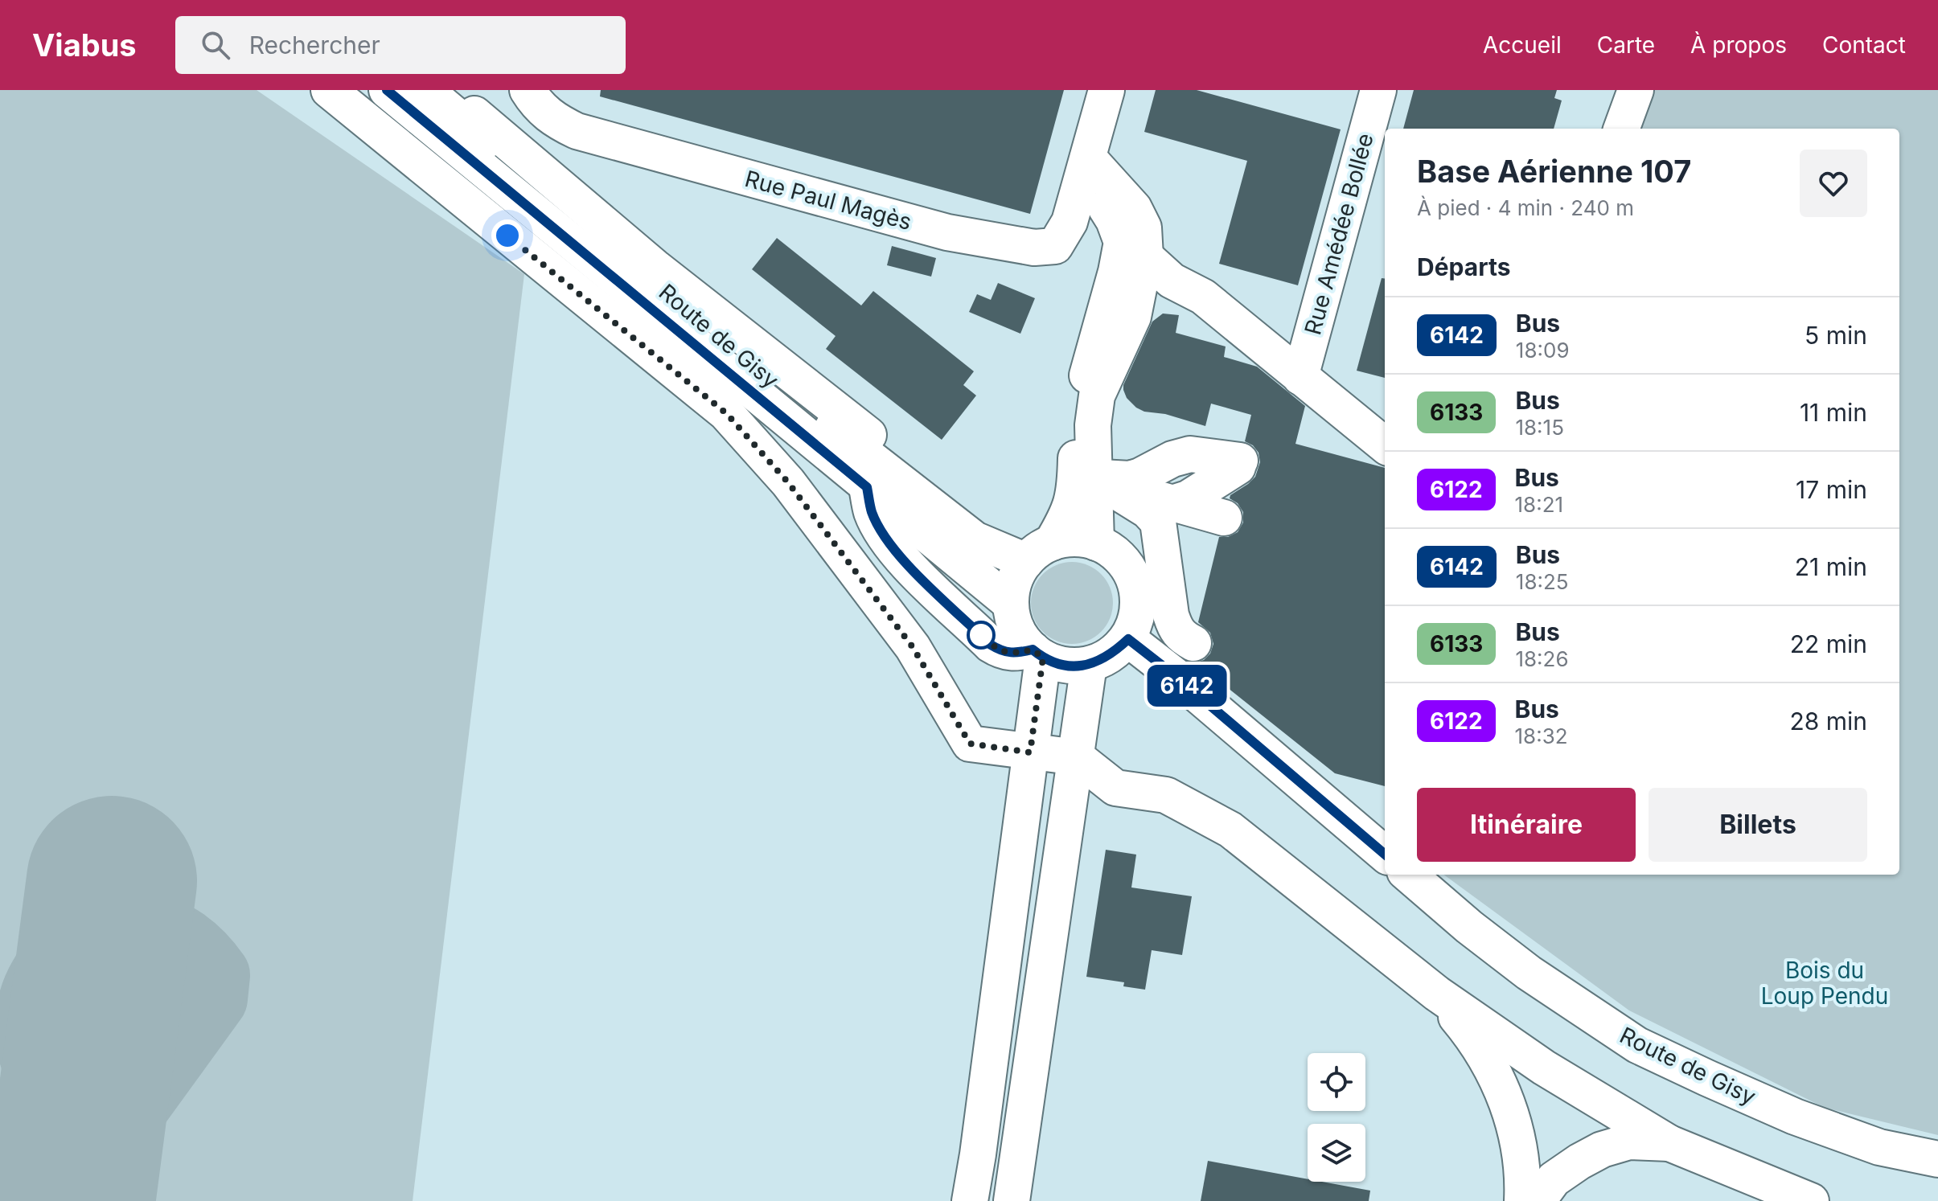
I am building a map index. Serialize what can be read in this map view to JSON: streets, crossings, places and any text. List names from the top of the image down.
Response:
{
  "streets": {
    "street": ["Rue Paul Magès", "Rue Amédée Bollée", "Route de Gisy"]
  },
  "parks": ["Bois du Loup Pendu"],
  "lines": ["bus line 6142"],
  "page": {
    "header": "Viabus",
    "search": "Rechercher",
    "nav": [
      "Accueil",
      "Carte",
      "À propos",
      "Contact"
    ],
    "on_map": "6142",
    "heading": [
      ["Base Aérienne 107", "À pied · 4 min · 240 m"],
      "Départs"
    ],
    "list": [
      {
        "mark": "6142",
        "name": "Bus",
        "note": "18:09",
        "value": "5 min"
      },
      {
        "mark": "6133",
        "name": "Bus",
        "note": "18:15",
        "value": "11 min"
      },
      {
        "mark": "6122",
        "name": "Bus",
        "note": "18:21",
        "value": "17 min"
      },
      {
        "mark": "6142",
        "name": "Bus",
        "note": "18:25",
        "value": "21 min"
      },
      {
        "mark": "6133",
        "name": "Bus",
        "note": "18:26",
        "value": "22 min"
      },
      {
        "mark": "6122",
        "name": "Bus",
        "note": "18:32",
        "value": "28 min"
      }
    ],
    "buttons": ["Itinéraire", "Billets"]
  }
}
